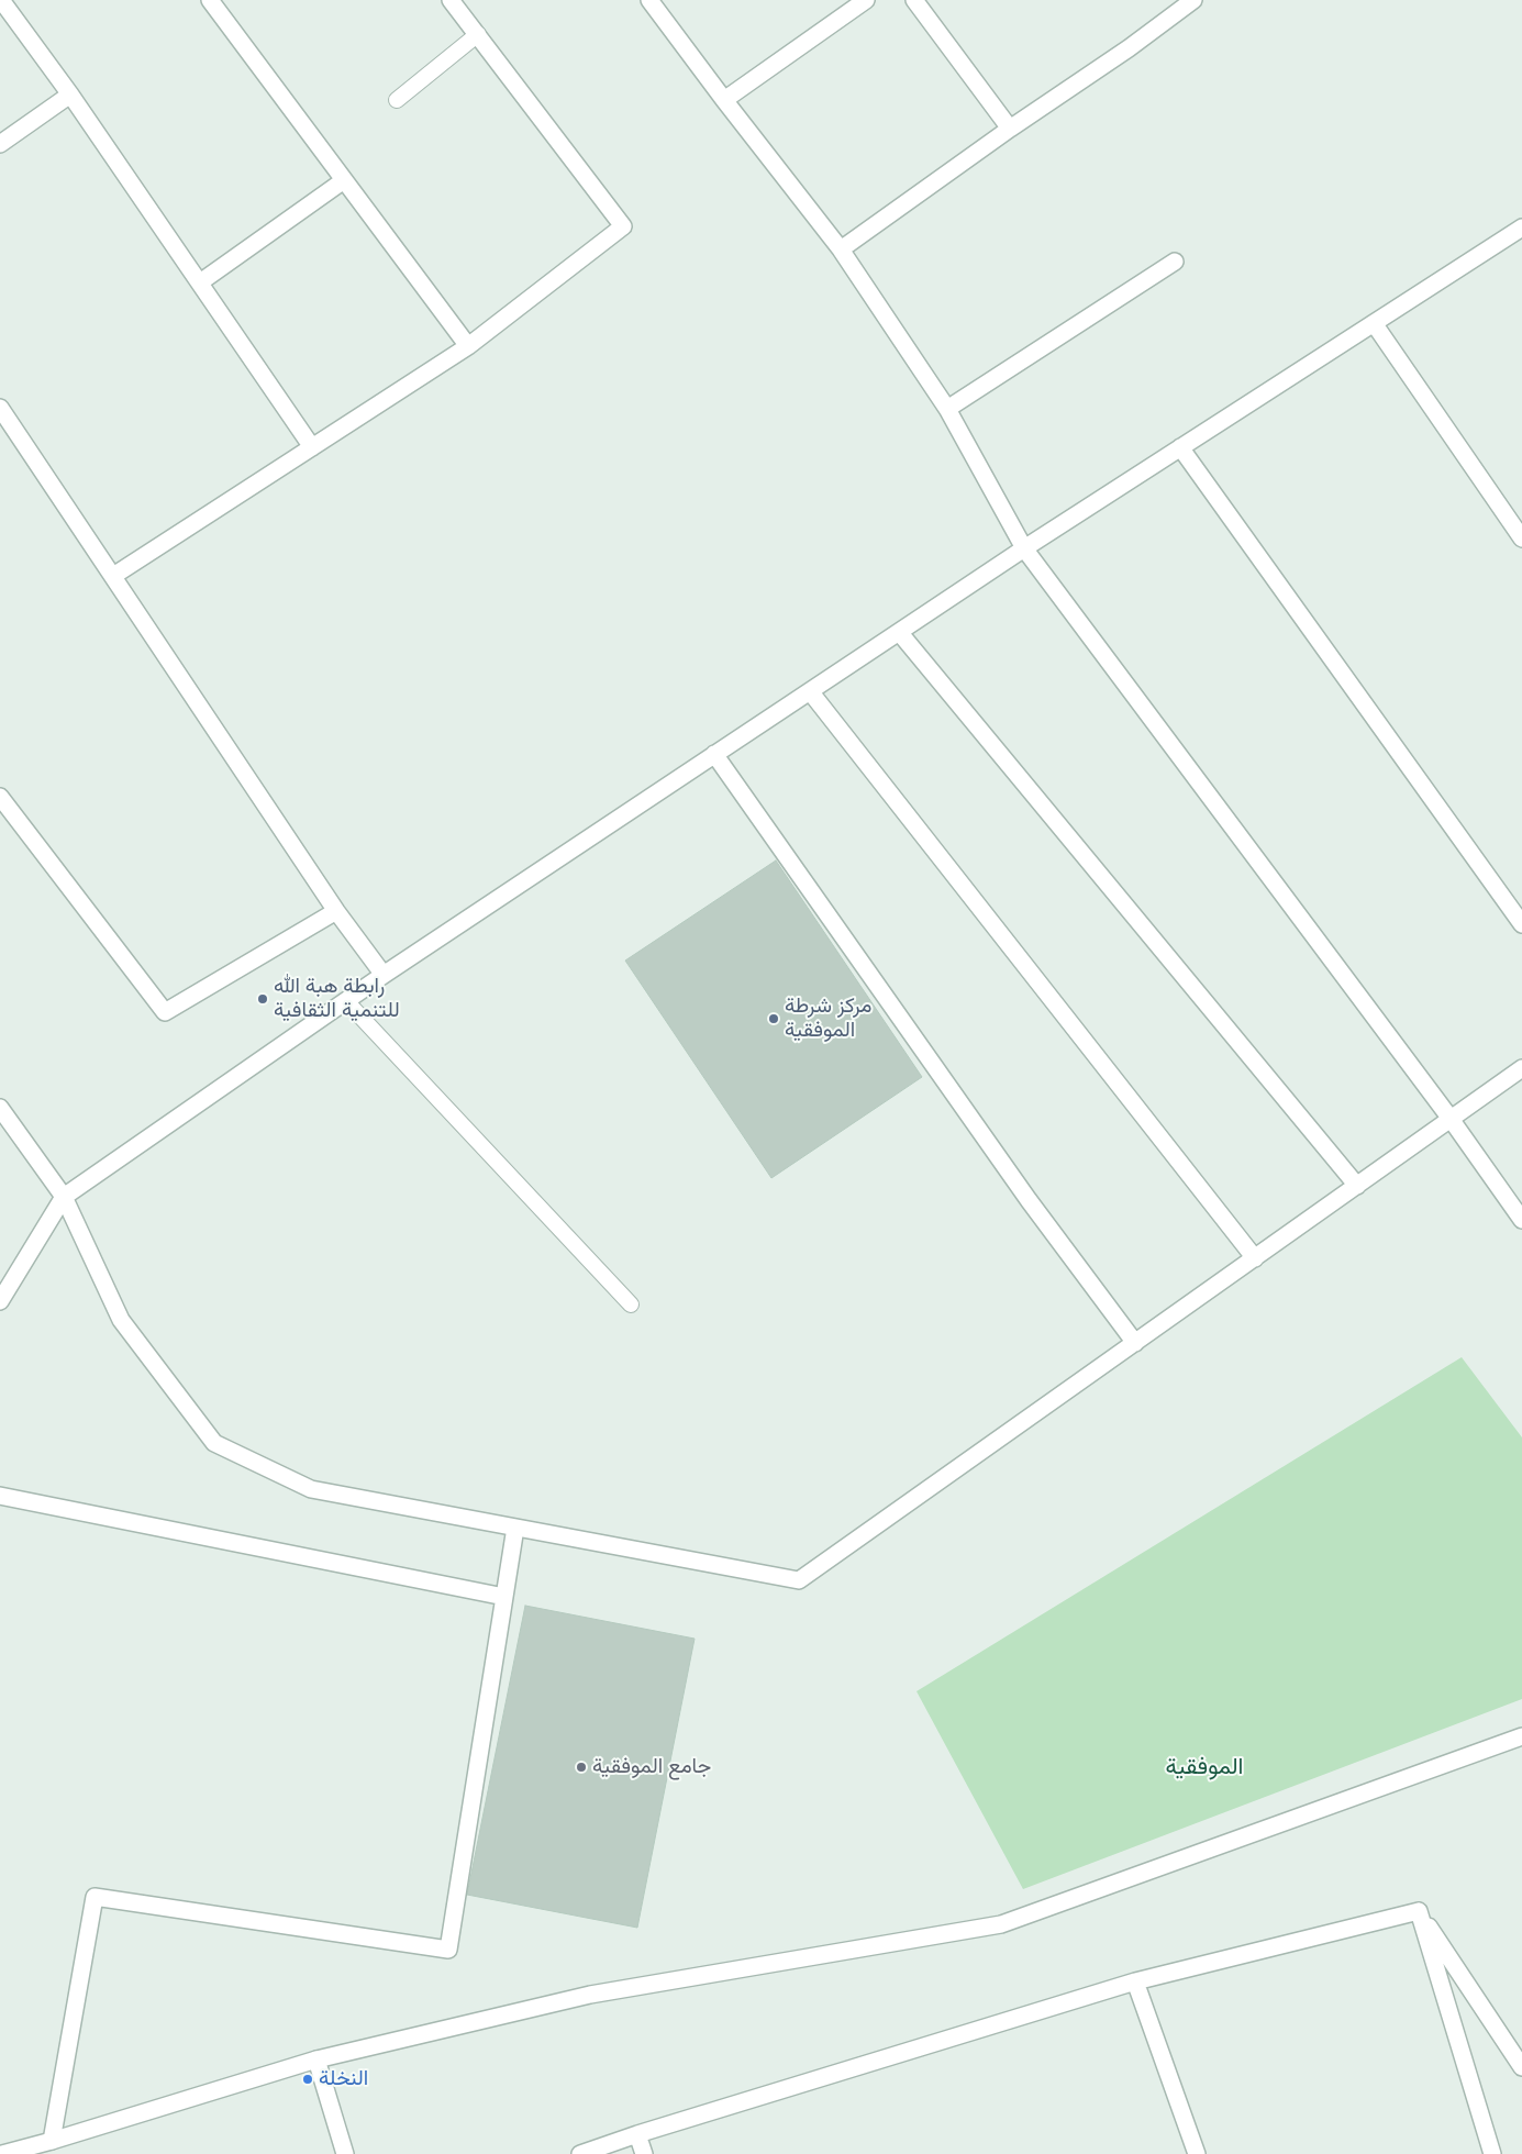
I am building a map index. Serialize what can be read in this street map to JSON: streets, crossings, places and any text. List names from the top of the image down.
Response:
{
  "districts": ["الموفقية"],
  "places": [
    "رابطة هبة الله للتنمية الثقافية",
    "مركز شرطة الموفقية",
    "جامع الموفقية",
    "النخلة"
  ]
}
